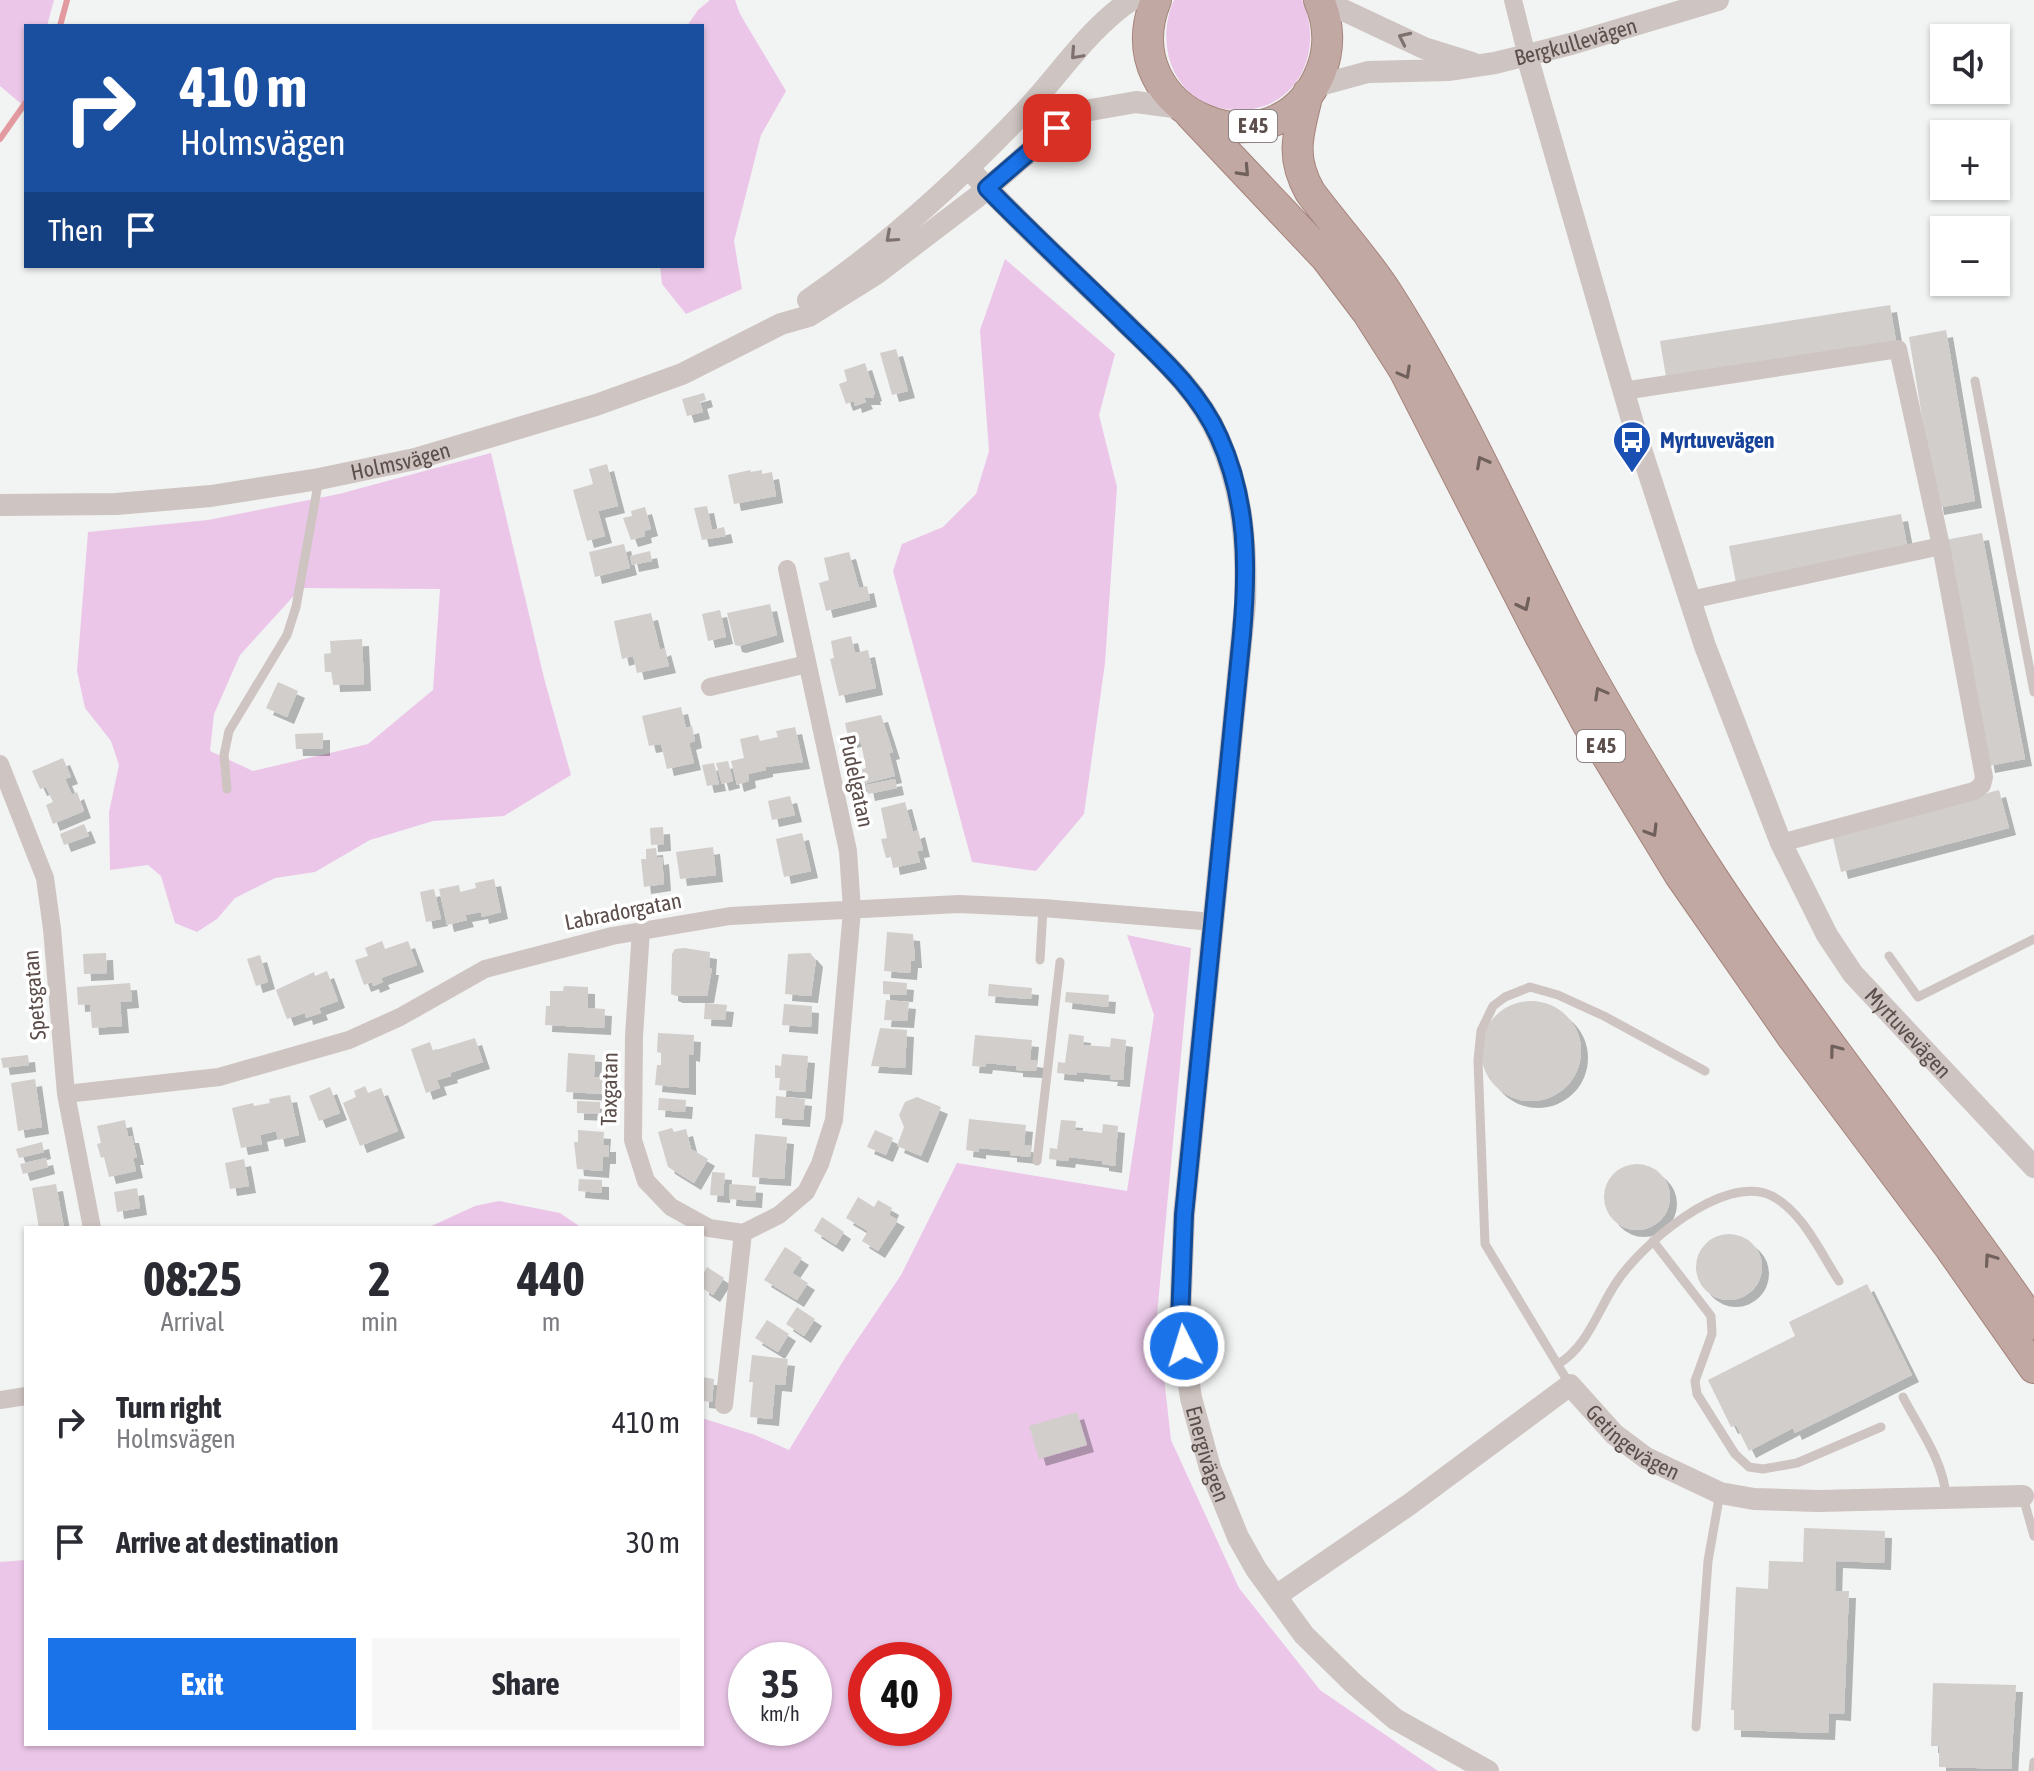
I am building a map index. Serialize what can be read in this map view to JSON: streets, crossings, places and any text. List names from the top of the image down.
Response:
{
  "streets": {
    "highway": ["E 45"],
    "street": [
      "Bergkullevägen",
      "Holmsvägen",
      "Pudelgatan",
      "Labradorgatan",
      "Spetsgatan",
      "Myrtuvevägen",
      "Taxgatan",
      "Getingevägen",
      "Energivägen"
    ]
  },
  "crossings": [
    ["Bergkullevägen", "E 45"],
    ["Bergkullevägen", "Myrtuvevägen"],
    ["E 45", "Holmsvägen"],
    ["Holmsvägen", "Energivägen"],
    ["Pudelgatan", "Labradorgatan"],
    ["Labradorgatan", "Spetsgatan"],
    ["Labradorgatan", "Taxgatan"],
    ["Labradorgatan", "Energivägen"],
    ["Getingevägen", "Energivägen"]
  ],
  "places": {
    "bus stop": ["Myrtuvevägen"]
  },
  "page": {
    "map_buttons": ["+", "−"],
    "turn": ["410 m", "Holmsvägen"],
    "then": "Then",
    "eta": [
      "08:25",
      "Arrival",
      "2",
      "min",
      "440",
      "m"
    ],
    "list": [
      {
        "name": "Turn right",
        "note": "Holmsvägen",
        "value": "410 m"
      },
      {
        "name": "Arrive at destination",
        "value": "30 m"
      }
    ],
    "buttons": ["Exit", "Share"],
    "speed": "35 km/h",
    "limit": "40"
  }
}
